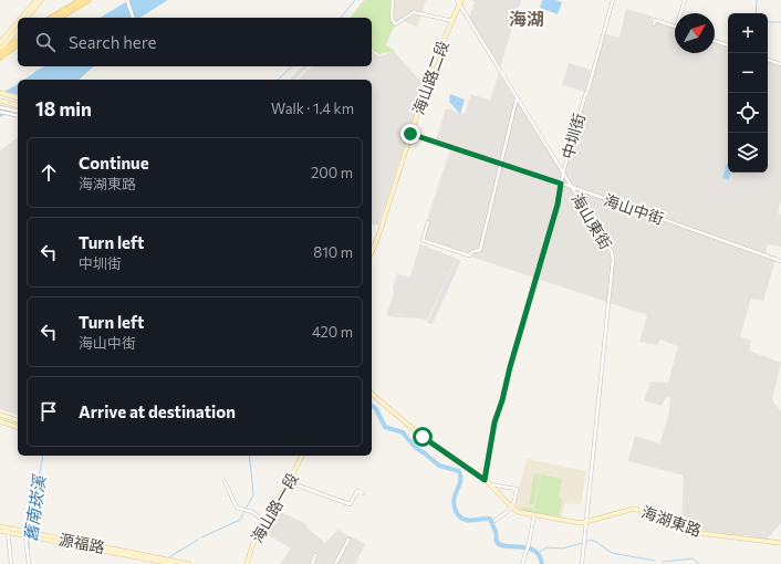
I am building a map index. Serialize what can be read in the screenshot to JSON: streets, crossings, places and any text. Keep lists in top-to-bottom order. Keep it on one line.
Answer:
{"streets":{"street":["海山路二段","中圳街","海山中街","海山東街","海山路一段","海湖東路","源福路"]},"crossings":[["海山路二段","海山中街"],["海山路二段","海山東街"],["中圳街","海山中街"],["中圳街","海山東街"],["中圳街","海湖東路"],["海山中街","海山東街"],["海山東街","海湖東路"]],"districts":["海湖"],"water":["舊南崁溪"],"north":"top right","page":{"map_buttons":["+","−"],"search":"Search here","heading":["18 min","Walk · 1.4 km"],"list":[["Continue","海湖東路","200 m"],["Turn left","中圳街","810 m"],["Turn left","海山中街","420 m"],"Arrive at destination"]}}
